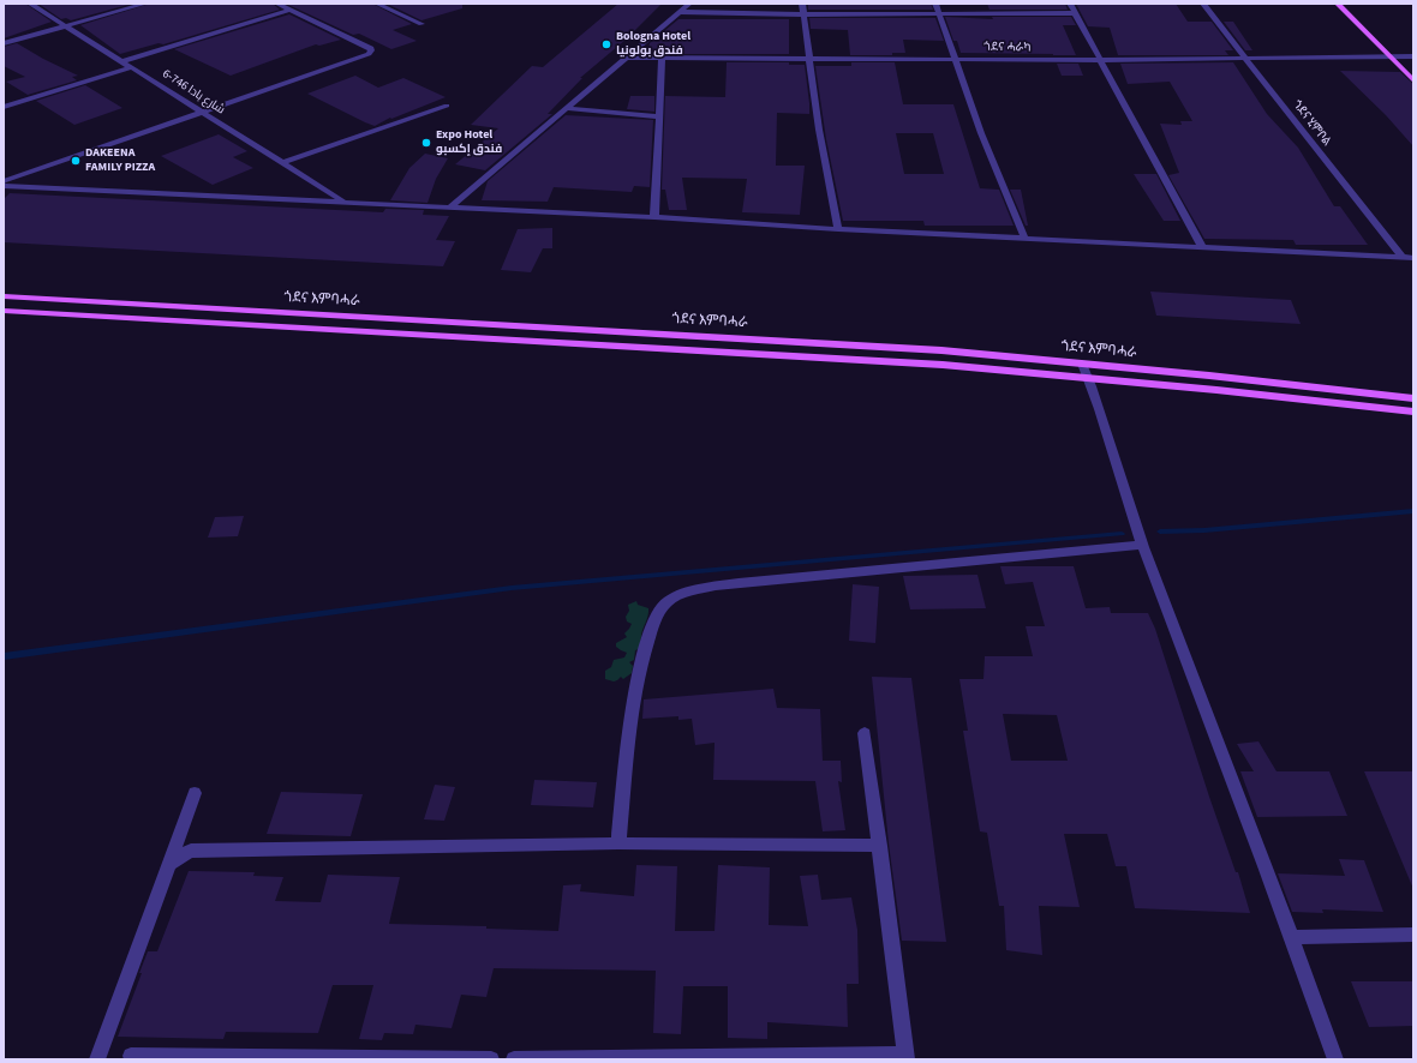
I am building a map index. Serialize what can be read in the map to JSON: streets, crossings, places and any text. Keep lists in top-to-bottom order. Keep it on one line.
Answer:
{"streets":{"main road":["ጎደና እምባሓራ"],"street":["ጎደና ሓራካ","شارع بادا 746-6","ጎደና ሂምቦል"]},"crossings":[["ጎደና ሓራካ","ጎደና ሂምቦል"]],"places":["Bologna Hotel فندق بولونيا","Expo Hotel فندق إكسبو","DAKEENA FAMILY PIZZA"]}
